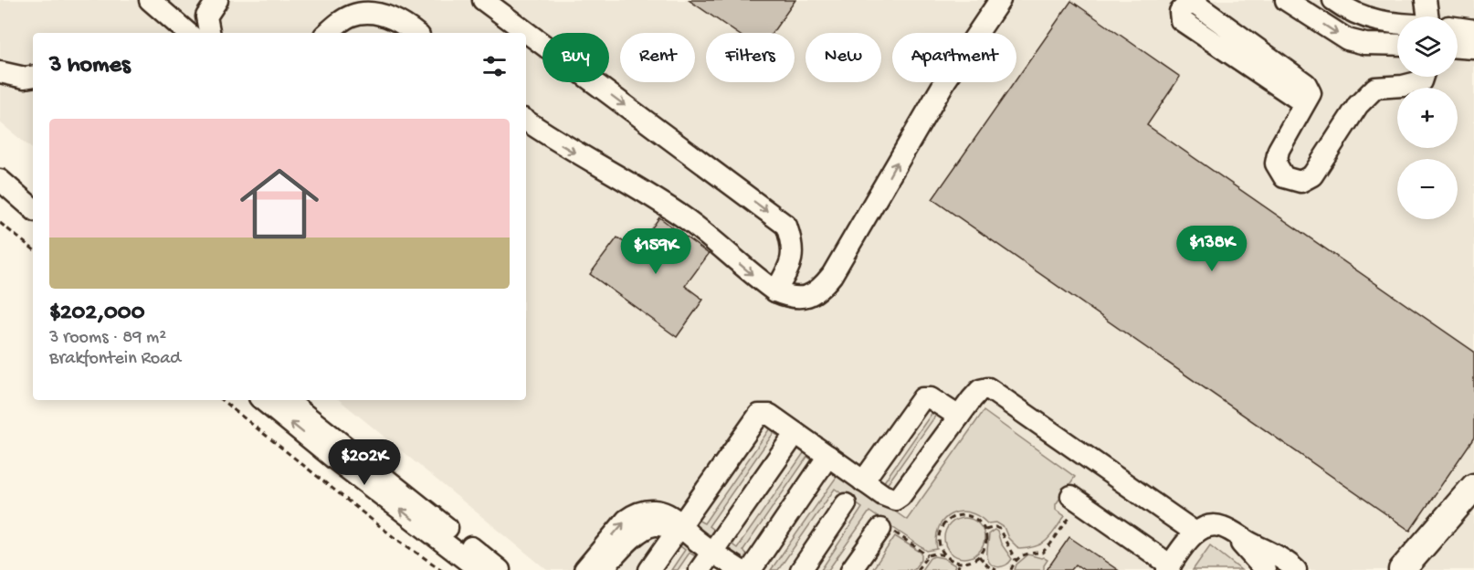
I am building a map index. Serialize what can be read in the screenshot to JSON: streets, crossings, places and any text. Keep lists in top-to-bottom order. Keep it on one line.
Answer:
{"page":{"map_buttons":["+","−"],"chip":["Buy","Rent","Filters","New","Apartment"],"heading":"3 homes","list":[{"name":"$202,000","note":"3 rooms · 89 m² · Brakfontein Road"}],"price":["$138K","$159K","$202K"]}}
